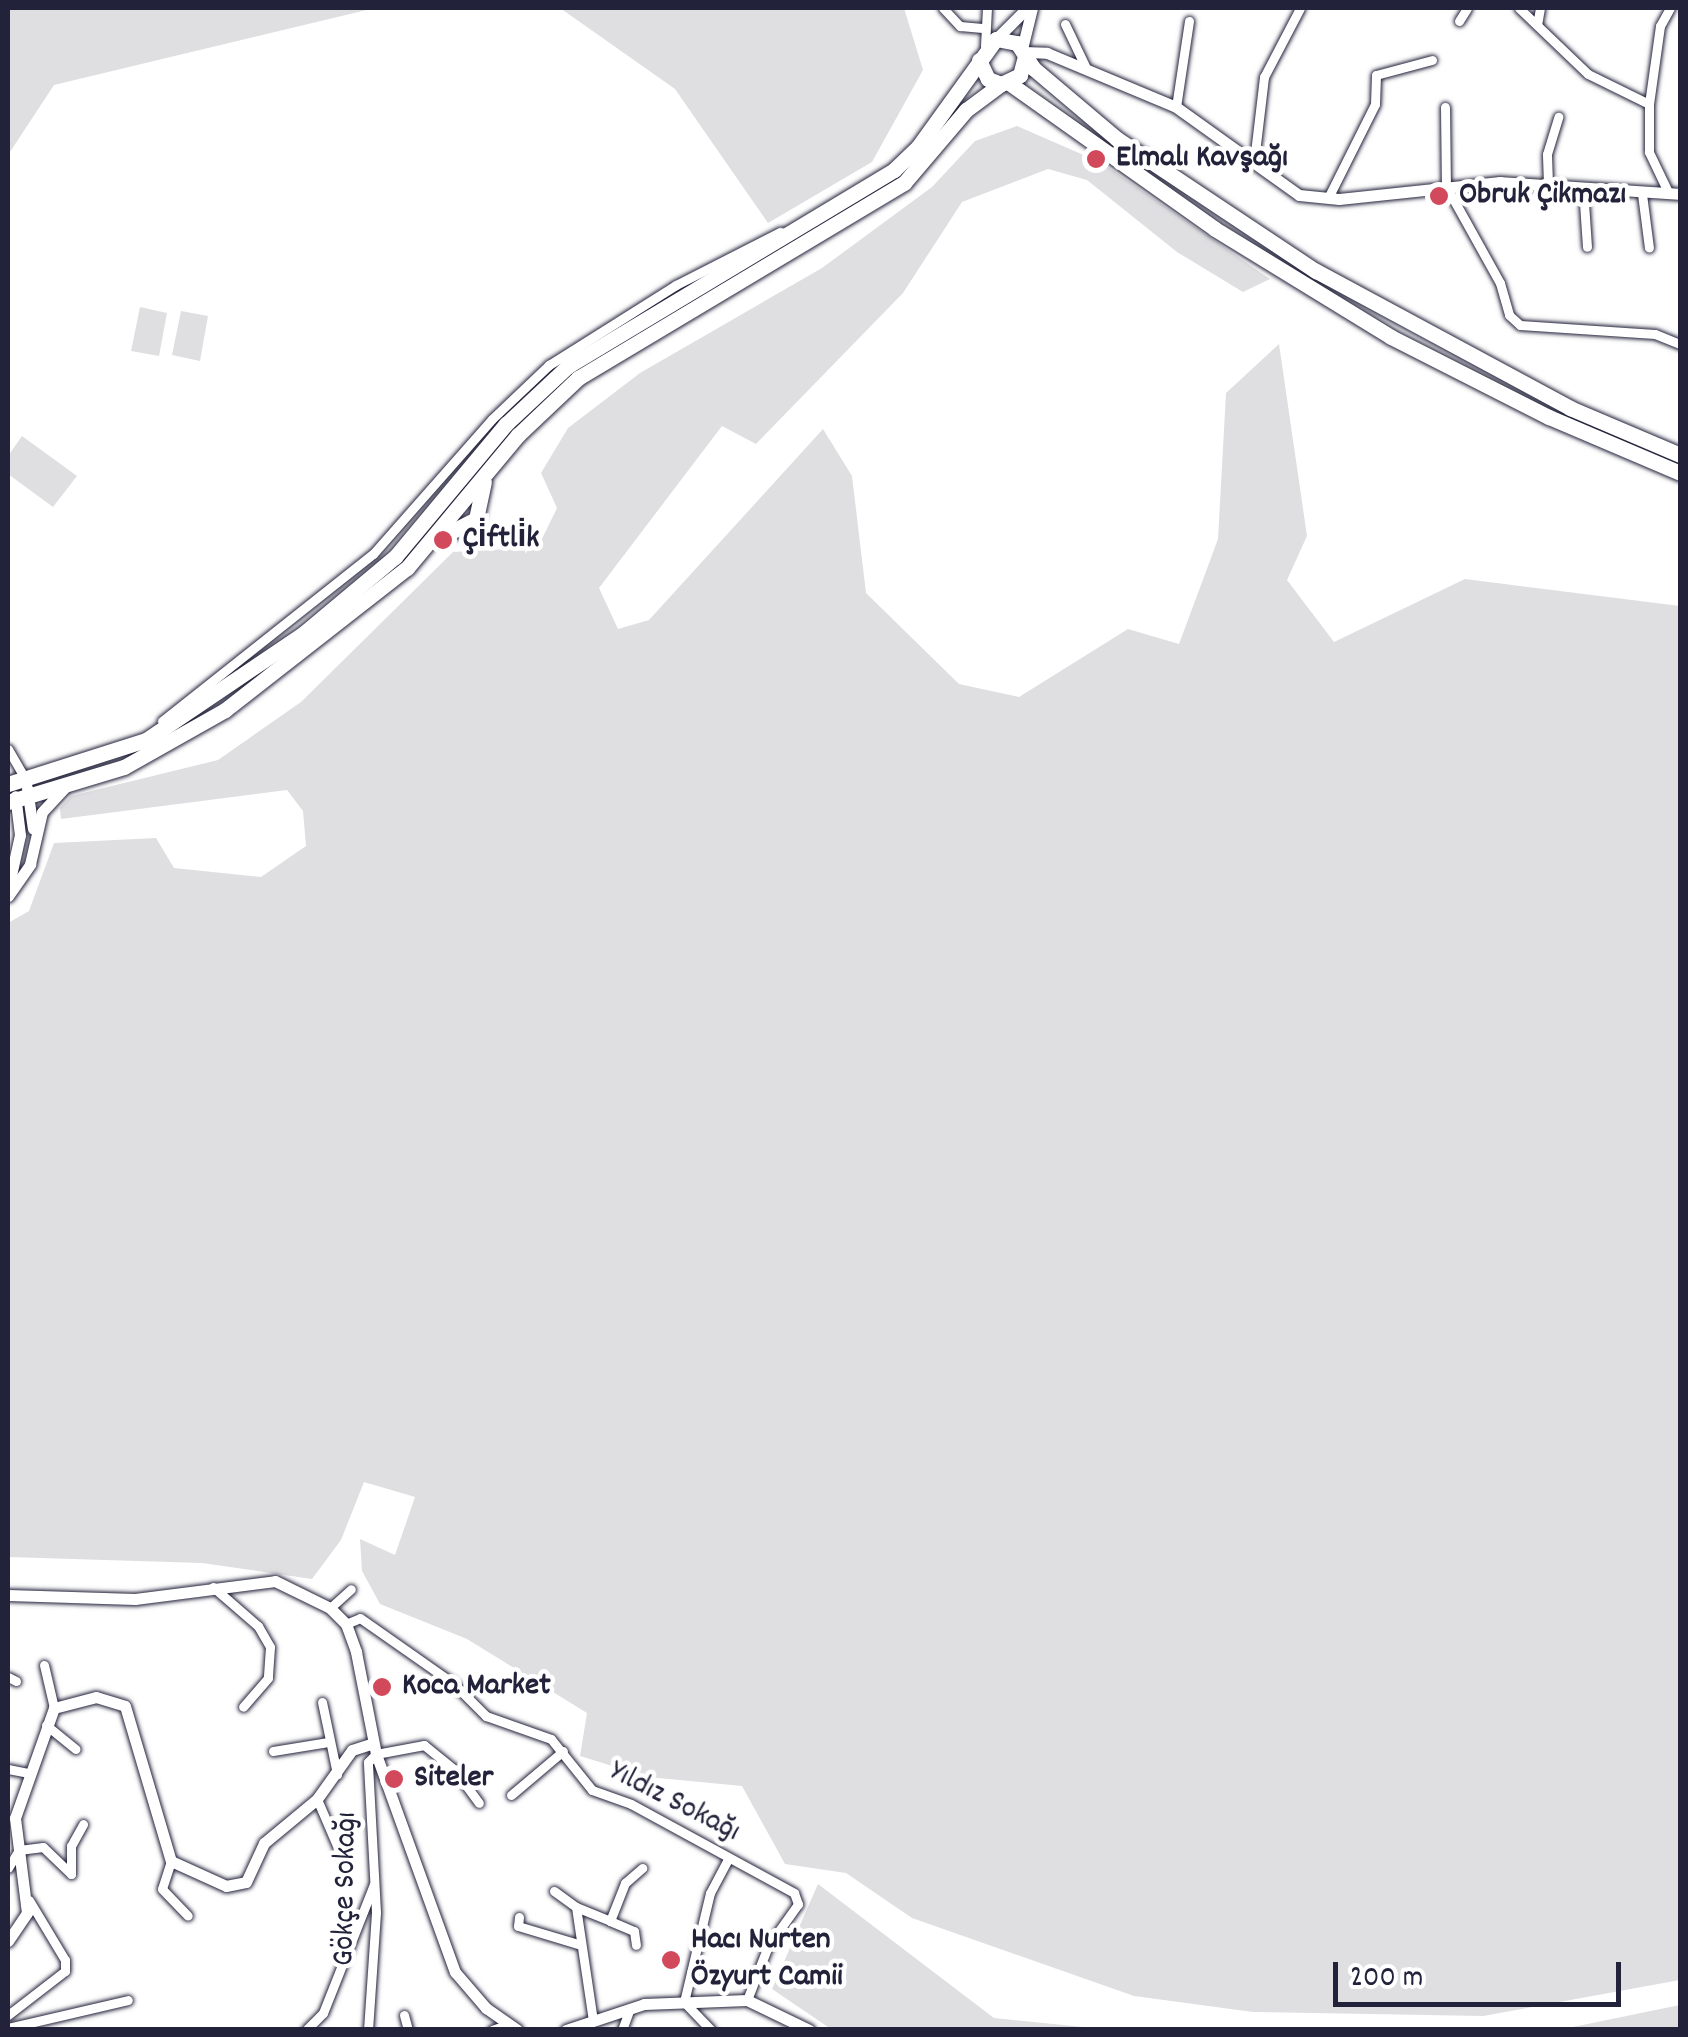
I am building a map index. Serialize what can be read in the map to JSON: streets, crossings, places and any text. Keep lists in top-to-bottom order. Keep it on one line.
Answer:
{"streets":{"street":["Yıldız Sokağı","Gökçe Sokağı"]},"places":["Elmalı Kavşağı","Obruk Çikmazı","Çi̇ftli̇k","Koca Market","Siteler","Hacı Nurten Özyurt Camii"],"scale_bar":"200 m"}
